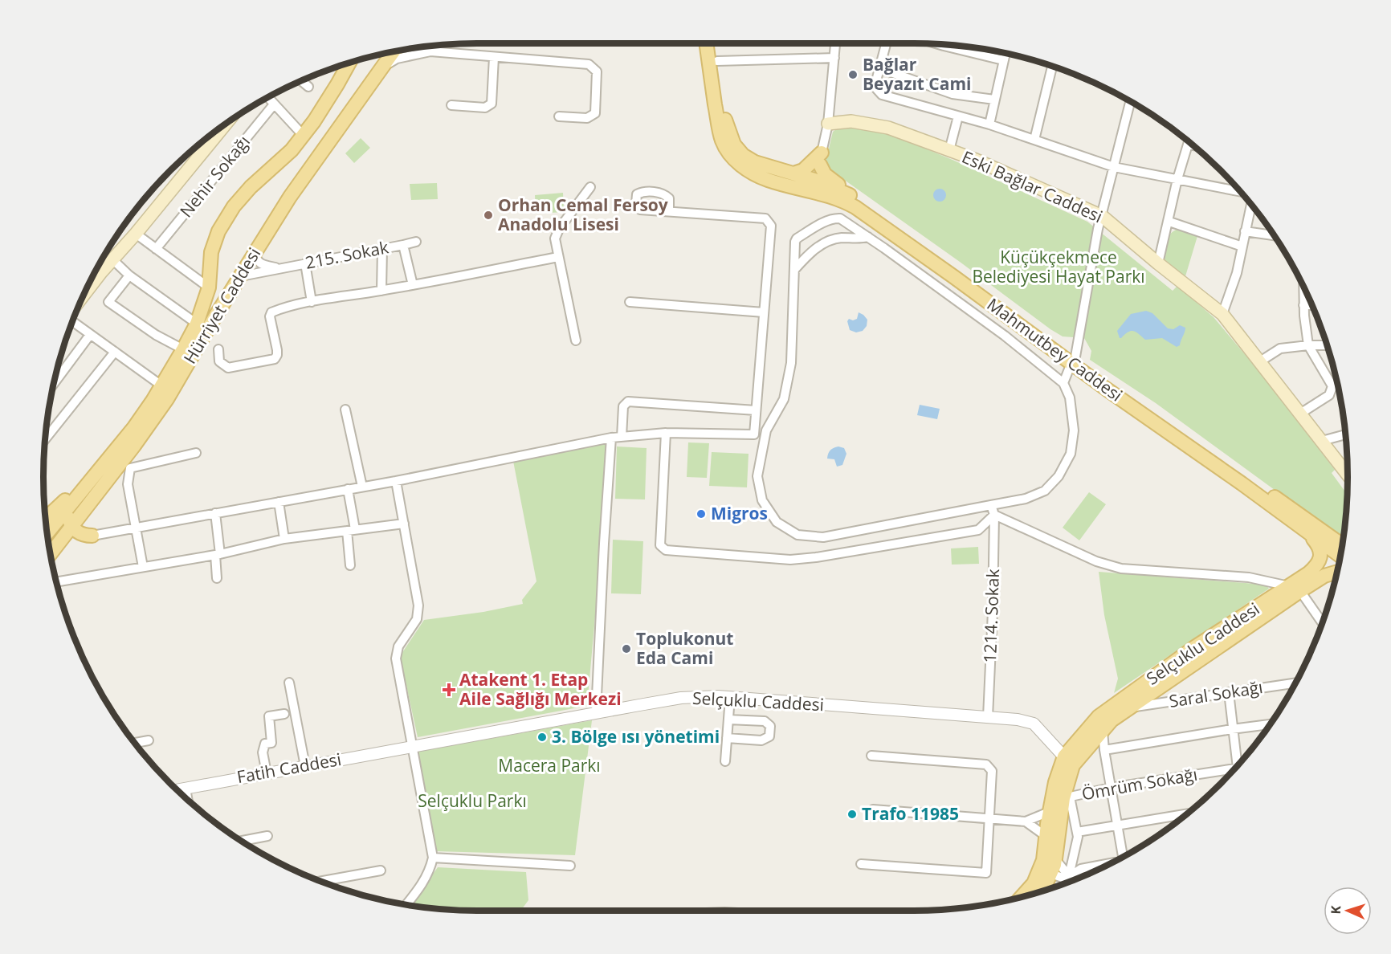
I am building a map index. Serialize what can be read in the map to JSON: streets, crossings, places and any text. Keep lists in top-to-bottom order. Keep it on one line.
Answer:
{"streets":{"main road":["Eski Bağlar Caddesi","Hürriyet Caddesi","Mahmutbey Caddesi","Selçuklu Caddesi"],"street":["Nehir Sokağı","215. Sokak","1214. Sokak","Saral Sokağı","Fatih Caddesi","Ömrüm Sokağı"]},"crossings":[["215. Sokak","Hürriyet Caddesi"],["Mahmutbey Caddesi","Selçuklu Caddesi"],["1214. Sokak","Selçuklu Caddesi"],["Selçuklu Caddesi","Saral Sokağı"],["Selçuklu Caddesi","Fatih Caddesi"],["Selçuklu Caddesi","Ömrüm Sokağı"]],"parks":["Küçükçekmece Belediyesi Hayat Parkı","Macera Parkı","Selçuklu Parkı"],"places":{"other":["Bağlar Beyazıt Cami","Orhan Cemal Fersoy Anadolu Lisesi","Migros","Toplukonut Eda Cami","3. Bölge ısı yönetimi","Trafo 11985"],"health":["Atakent 1. Etap Aile Sağlığı Merkezi"]},"north":"left"}
